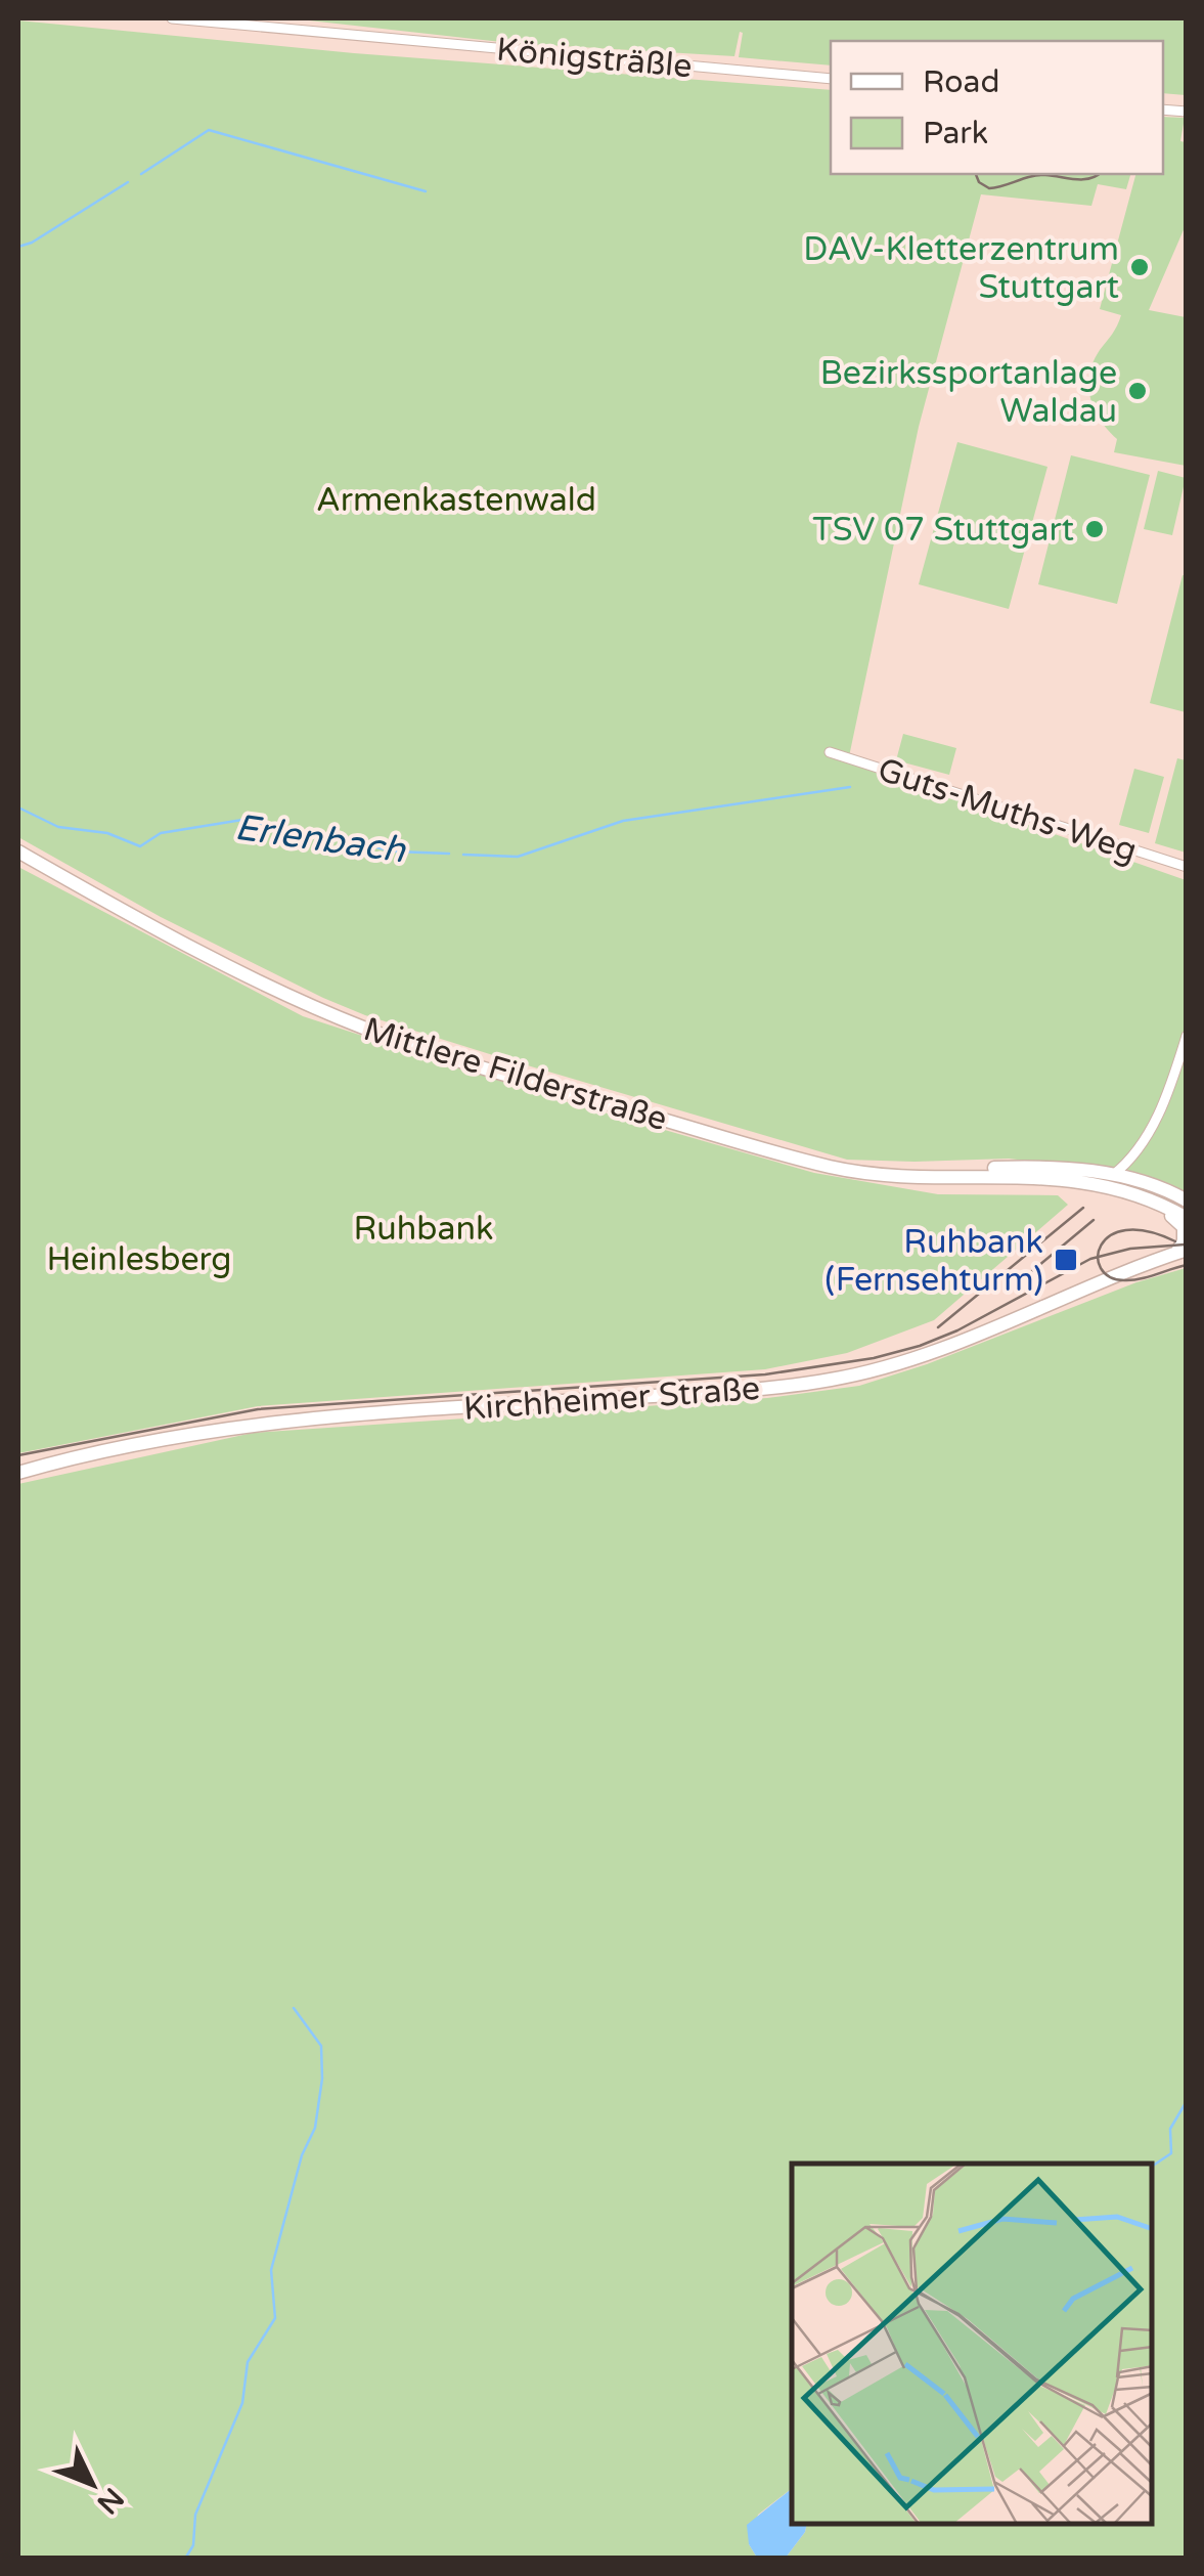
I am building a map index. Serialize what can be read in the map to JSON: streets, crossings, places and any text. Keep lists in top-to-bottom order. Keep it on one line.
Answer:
{"streets":{"main road":["Mittlere Filderstraße","Kirchheimer Straße"],"street":["Königsträßle","Guts-Muths-Weg"]},"water":["Erlenbach"],"parks":["Armenkastenwald","Ruhbank","Heinlesberg"],"places":{"other":["DAV-Kletterzentrum Stuttgart","Bezirkssportanlage Waldau","TSV 07 Stuttgart"],"transit":["Ruhbank (Fernsehturm)"]},"legend":["Road","Park"],"north":"bottom right"}
